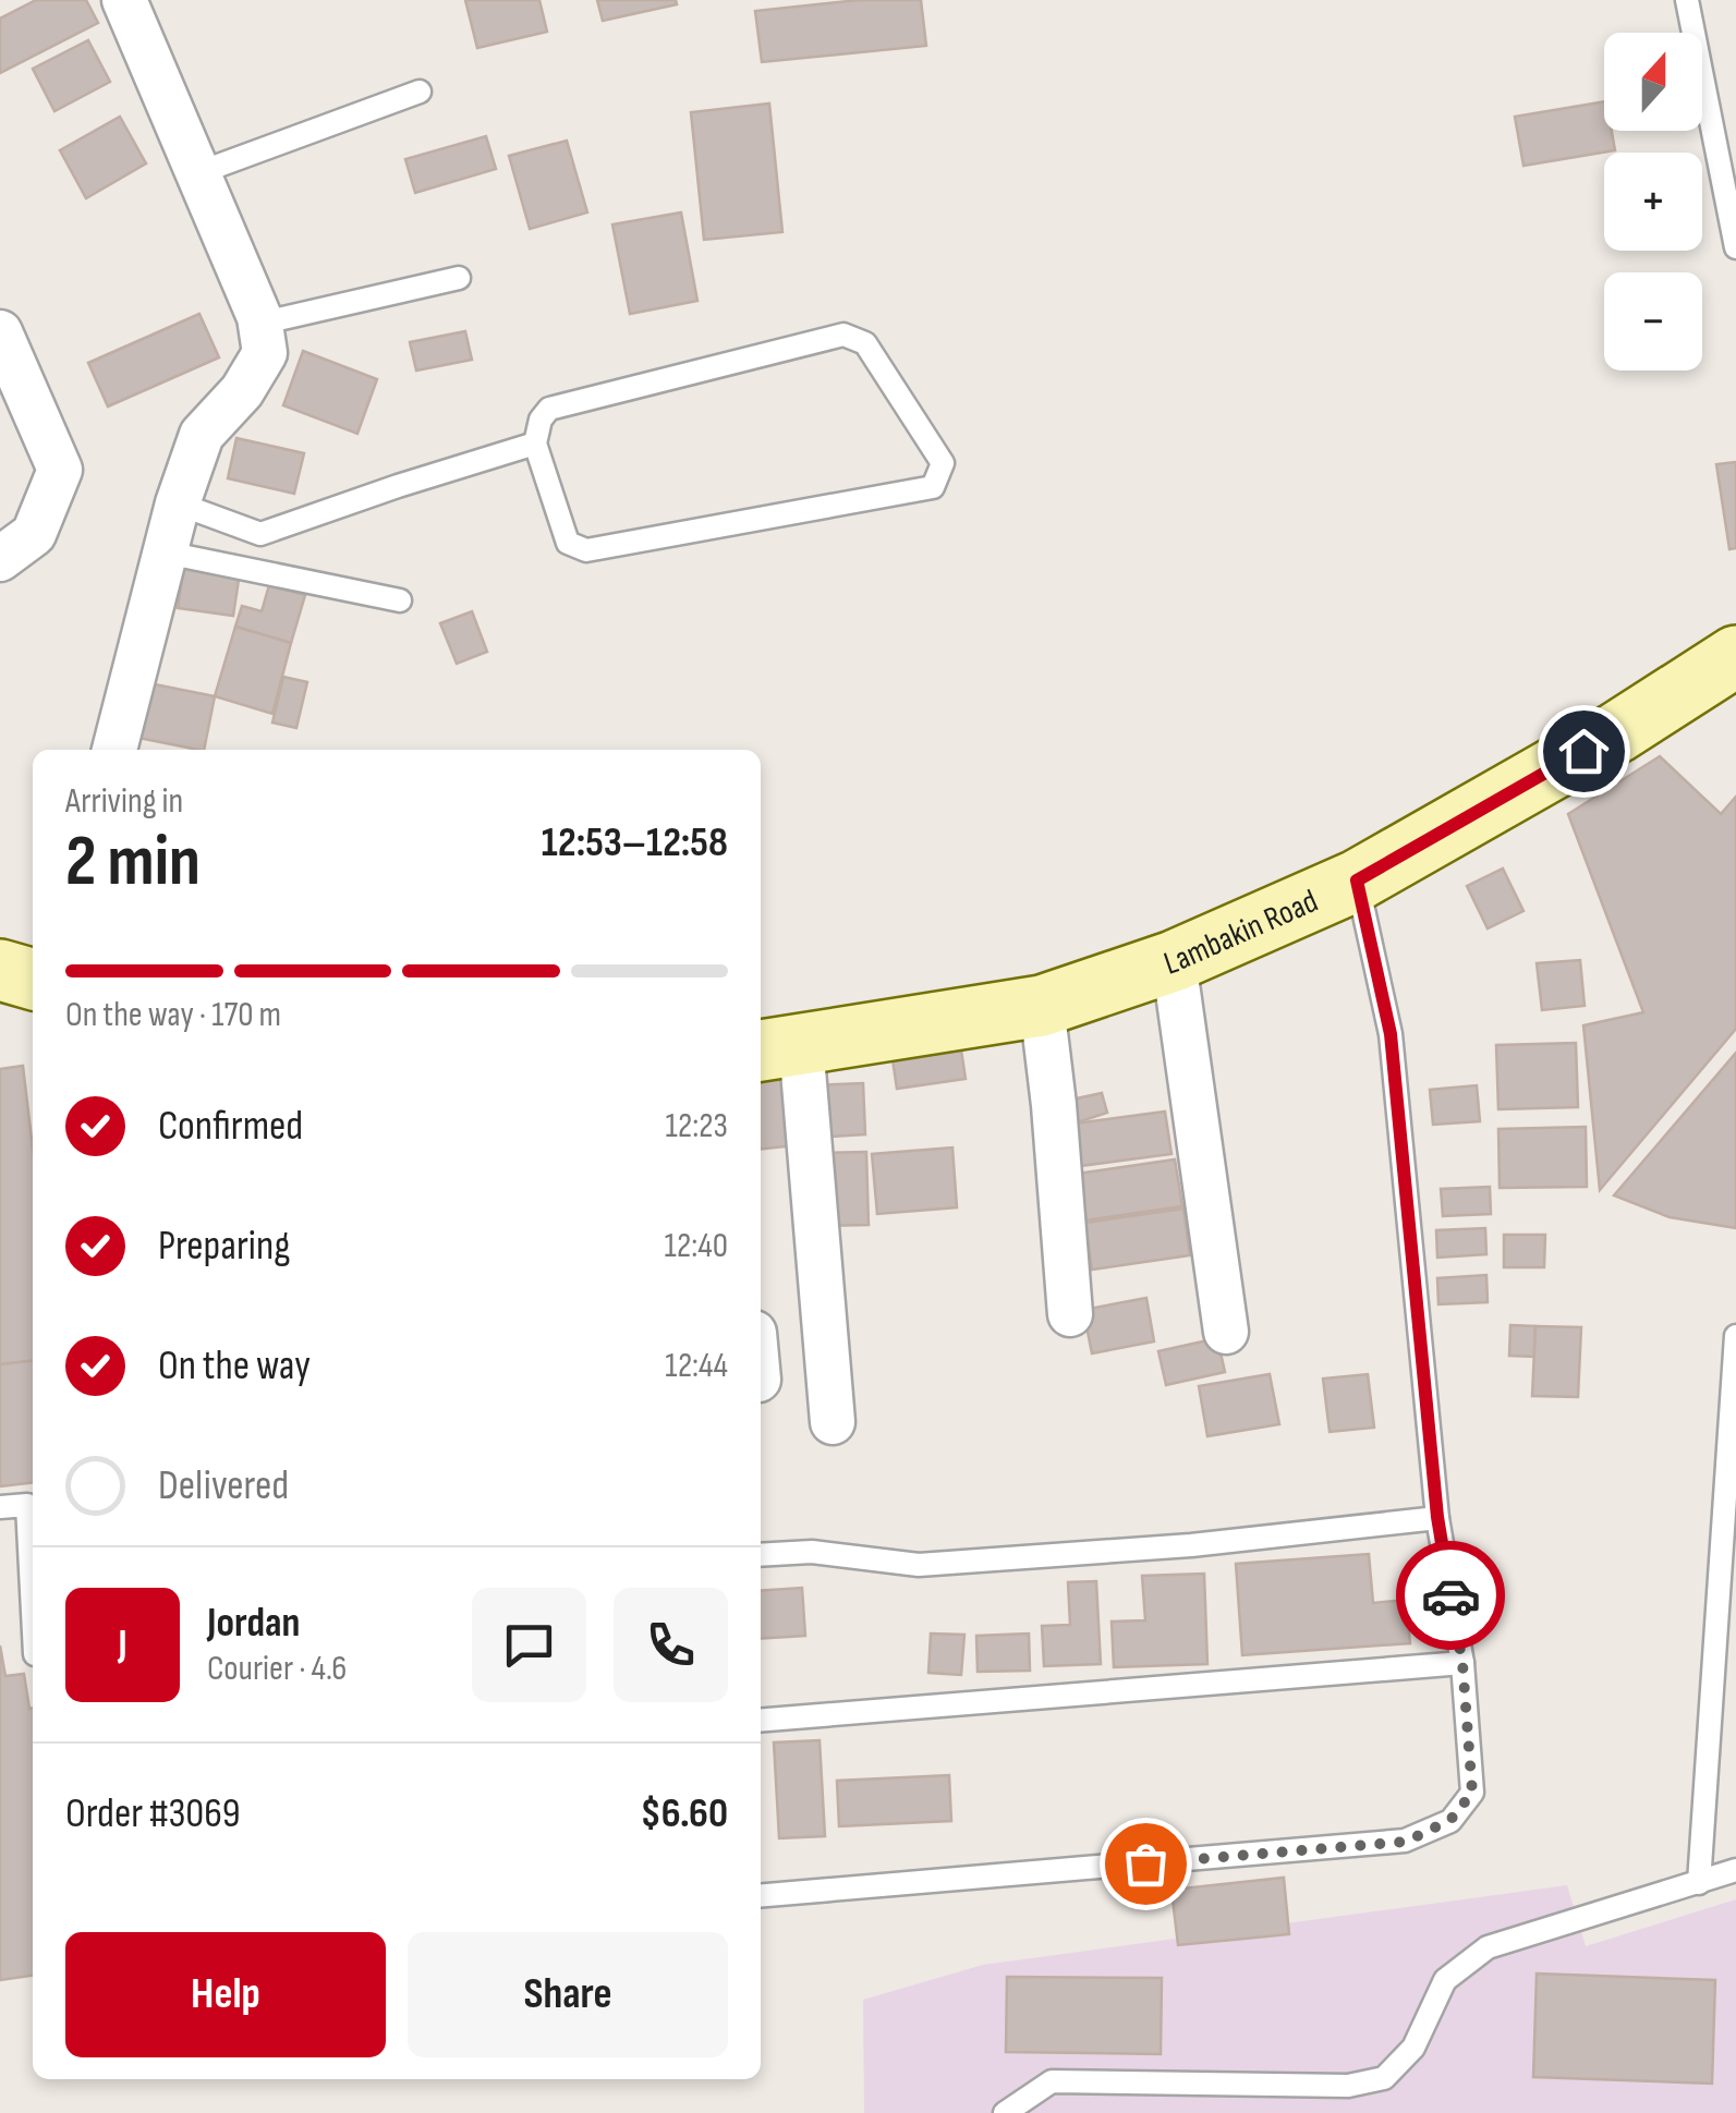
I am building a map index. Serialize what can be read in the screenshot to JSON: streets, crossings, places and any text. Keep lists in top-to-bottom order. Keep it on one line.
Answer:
{"streets":{"main road":["Lambakin Road"]},"north":"top","page":{"map_buttons":["+","−"],"heading":["2 min","Arriving in","12:53–12:58"],"panel":["Jordan","Courier · 4.6","Order #3069","$6.60"],"bar":"On the way · 170 m","list":[["Confirmed","12:23"],["Preparing","12:40"],["On the way","12:44"],"Delivered"],"round":"J","buttons":["Help","Share"]}}
